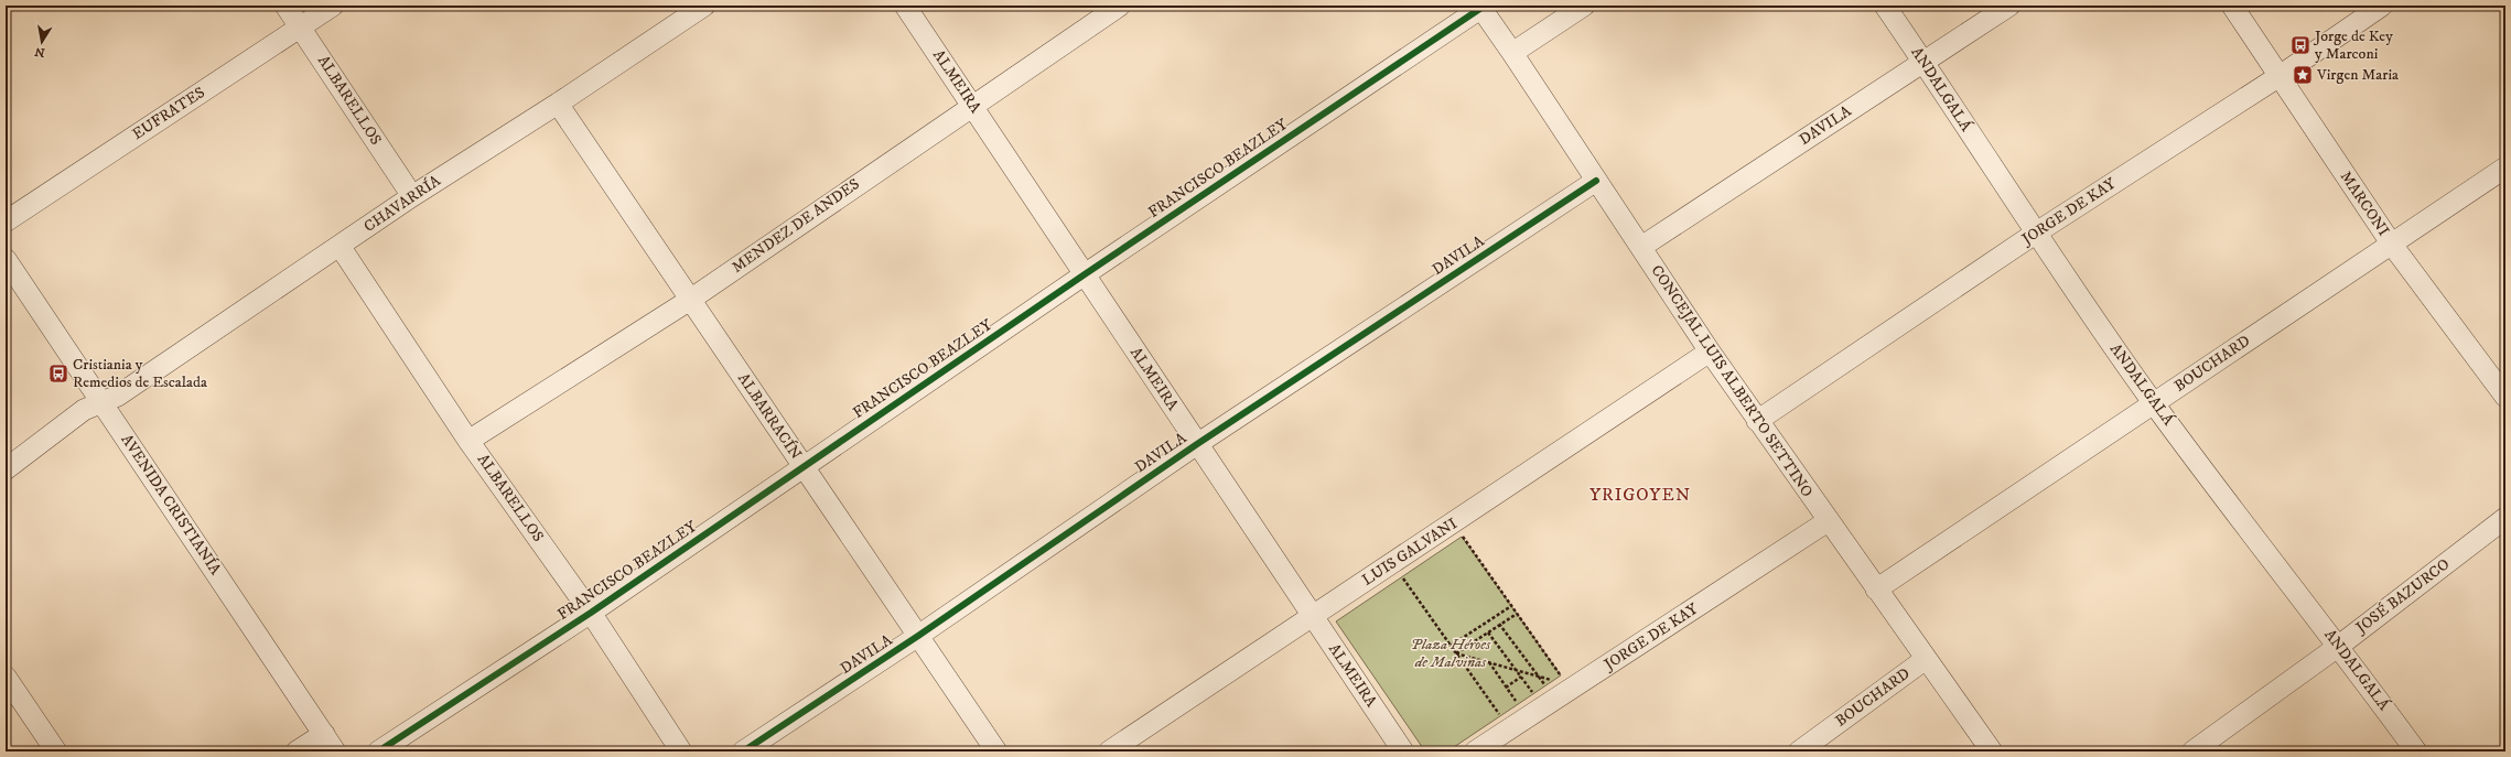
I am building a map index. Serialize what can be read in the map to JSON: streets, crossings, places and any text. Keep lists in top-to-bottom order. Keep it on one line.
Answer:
{"streets":{"street":["ALMEIRA","ANDALGALÁ","ALBARELLOS","EUFRATES","DAVILA","FRANCISCO BEAZLEY","CHAVARRÍA","MARCONI","JORGE DE KAY","MENDEZ DE ANDES","BOUCHARD","CONCEJAL LUIS ALBERTO SETTINO","ALBARRACÍN","AVENIDA CRISTIANÍA","LUIS GALVANI","JOSÉ BAZURCO"]},"crossings":[["ALMEIRA","DAVILA"],["ALMEIRA","FRANCISCO BEAZLEY"],["ALMEIRA","MENDEZ DE ANDES"],["ALMEIRA","LUIS GALVANI"],["ANDALGALÁ","DAVILA"],["ANDALGALÁ","JORGE DE KAY"],["ANDALGALÁ","BOUCHARD"],["ANDALGALÁ","JOSÉ BAZURCO"],["ALBARELLOS","EUFRATES"],["ALBARELLOS","FRANCISCO BEAZLEY"],["ALBARELLOS","CHAVARRÍA"],["ALBARELLOS","MENDEZ DE ANDES"],["DAVILA","CONCEJAL LUIS ALBERTO SETTINO"],["DAVILA","ALBARRACÍN"],["FRANCISCO BEAZLEY","CONCEJAL LUIS ALBERTO SETTINO"],["FRANCISCO BEAZLEY","ALBARRACÍN"],["CHAVARRÍA","ALBARRACÍN"],["CHAVARRÍA","AVENIDA CRISTIANÍA"],["MARCONI","JORGE DE KAY"],["MARCONI","BOUCHARD"],["JORGE DE KAY","CONCEJAL LUIS ALBERTO SETTINO"],["MENDEZ DE ANDES","ALBARRACÍN"],["BOUCHARD","CONCEJAL LUIS ALBERTO SETTINO"],["CONCEJAL LUIS ALBERTO SETTINO","LUIS GALVANI"]],"districts":["YRIGOYEN"],"parks":["Plaza Héroes de Malvinas"],"places":{"bus stop":["Jorge de Key y Marconi","Cristiania y Remedios de Escalada"],"place":["Virgen Maria"]},"north":"bottom"}
